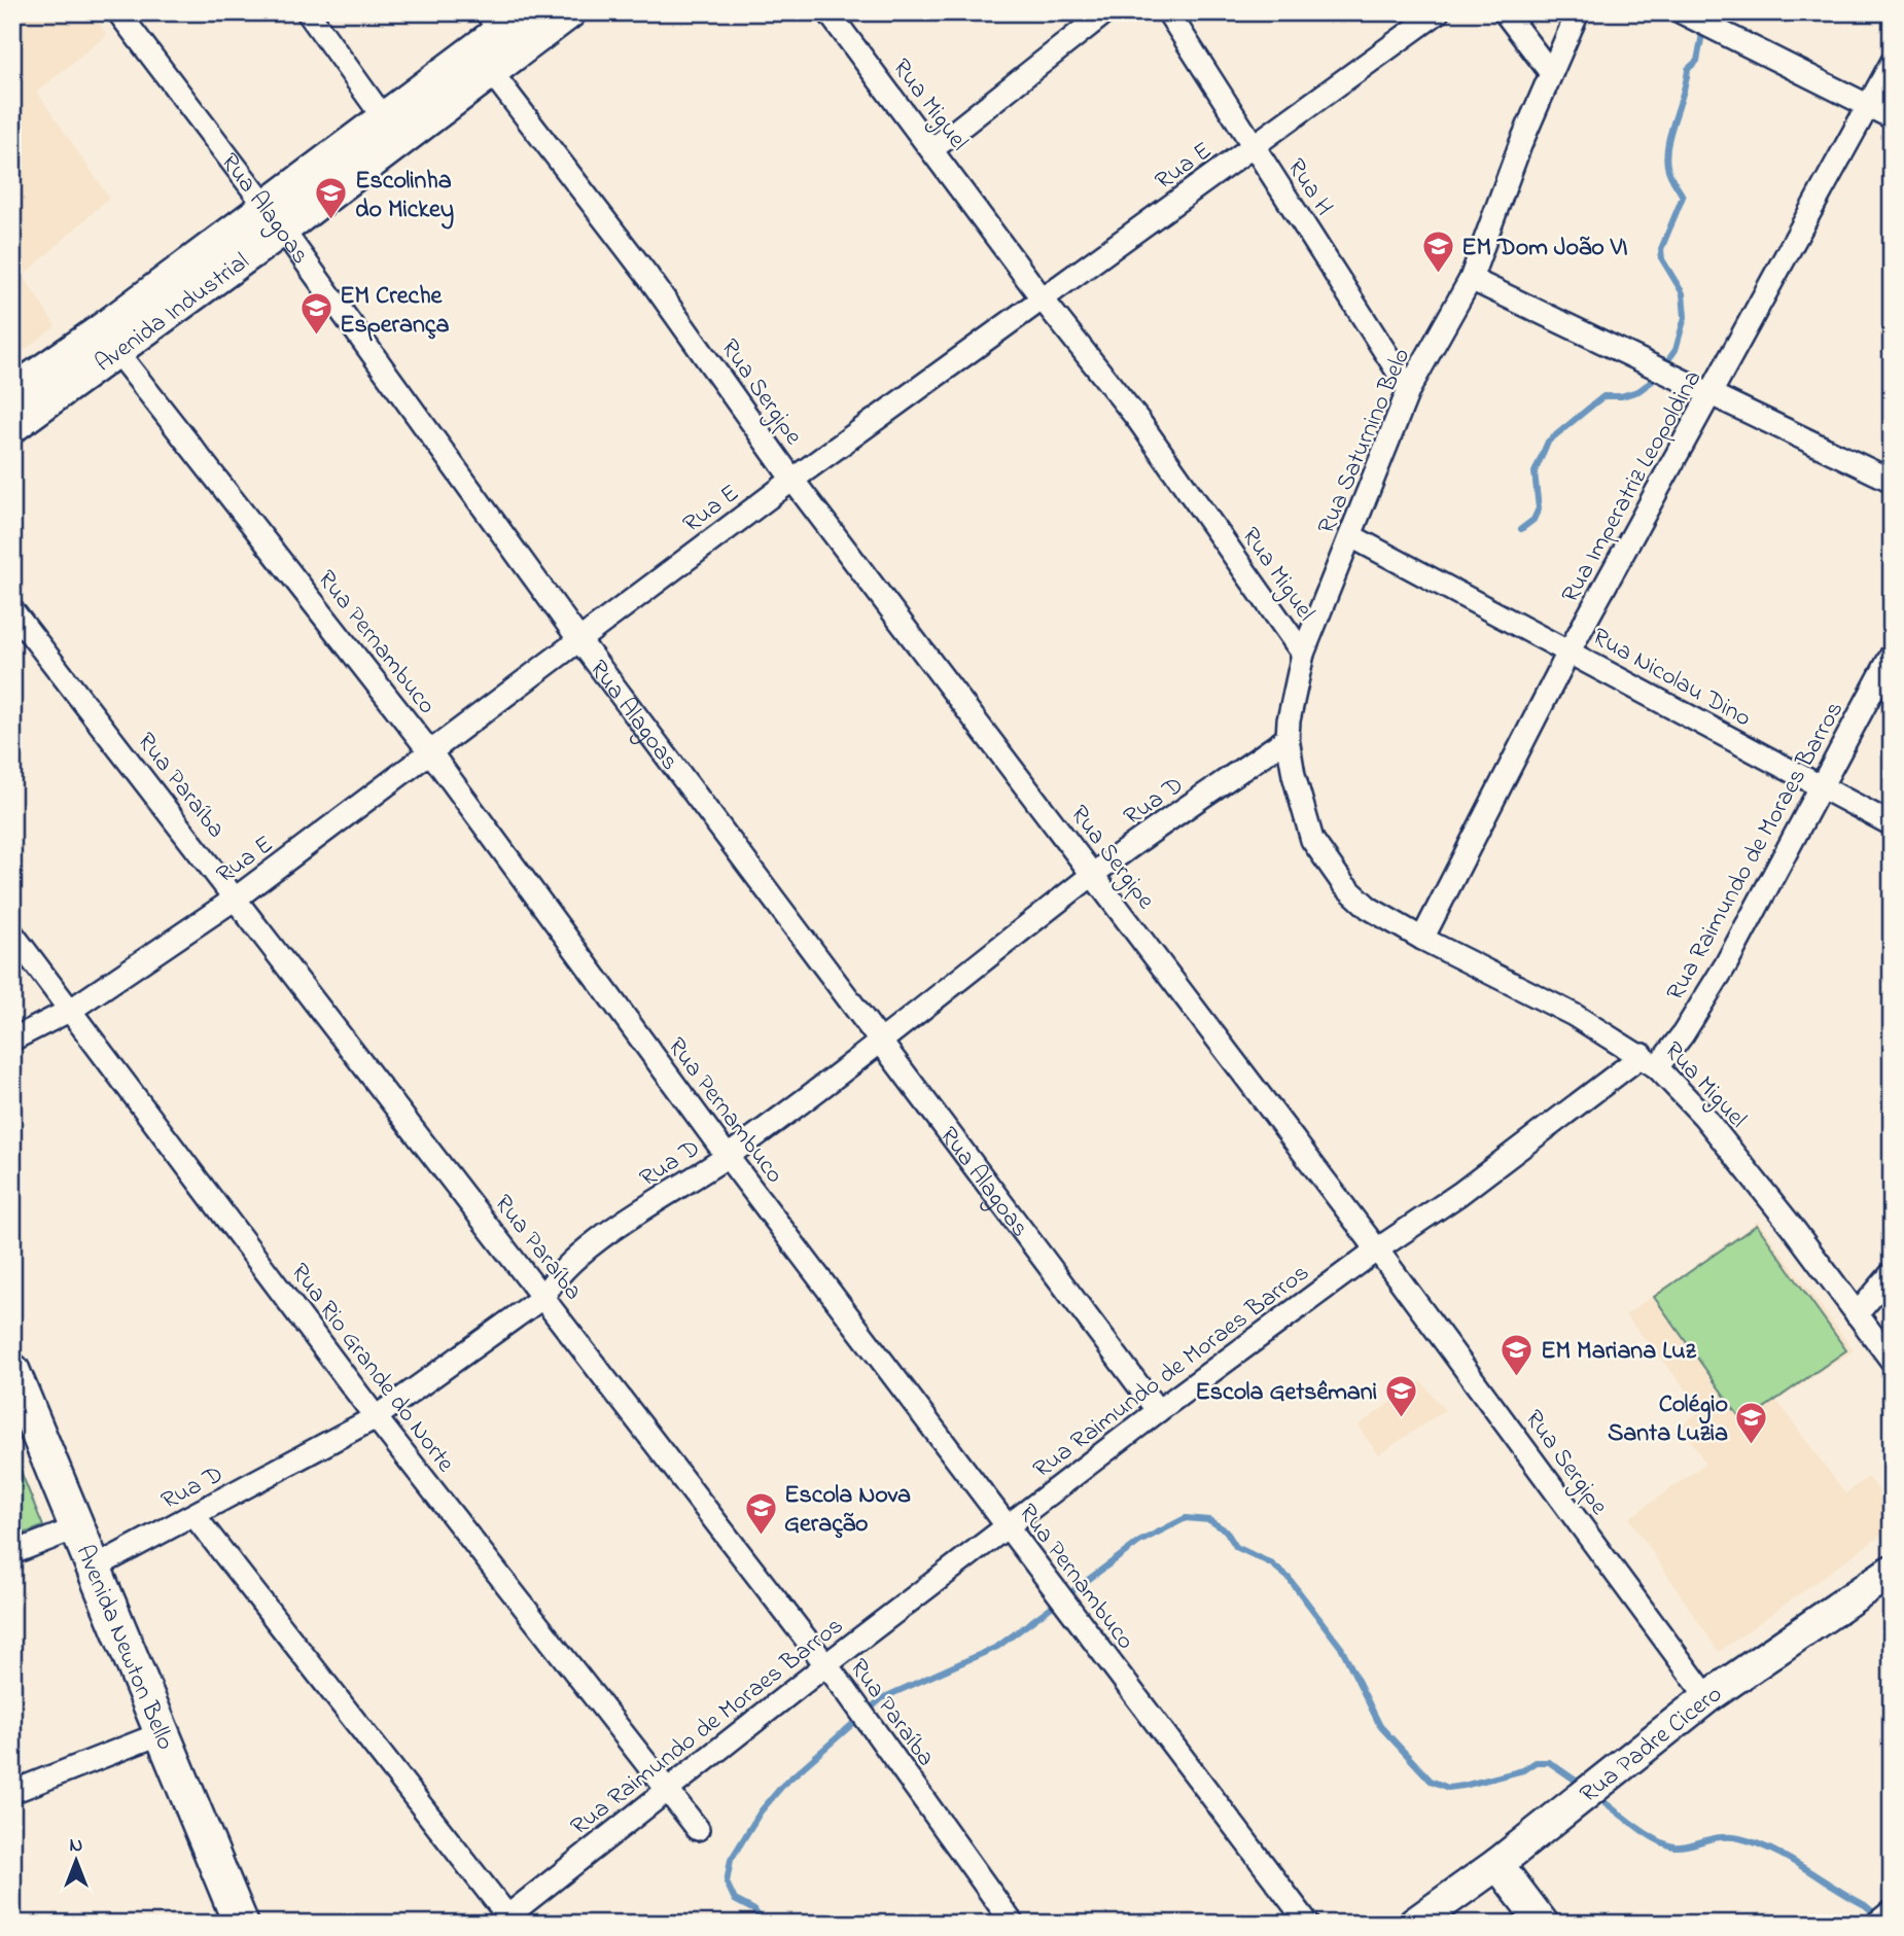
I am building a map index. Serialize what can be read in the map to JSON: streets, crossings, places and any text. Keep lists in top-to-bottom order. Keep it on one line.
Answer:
{"streets":{"main road":["Avenida Newton Bello"],"street":["Rua Miguel","Rua E","Rua H","Rua Alagoas","Avenida Industrial","Rua Sergipe","Rua Saturnino Belo","Rua Imperatriz Leopoldina","Rua Pernambuco","Rua Nicolau Dino","Rua Paraíba","Rua D","Rua Raimundo de Moraes Barros","Rua Rio Grande do Norte","Rua Padre Cicero"]},"crossings":[["Rua Miguel","Rua E"],["Rua Miguel","Rua Saturnino Belo"],["Rua Miguel","Rua Imperatriz Leopoldina"],["Rua Miguel","Rua D"],["Rua Miguel","Rua Raimundo de Moraes Barros"],["Rua E","Rua H"],["Rua E","Rua Alagoas"],["Rua E","Rua Sergipe"],["Rua E","Rua Pernambuco"],["Rua E","Rua Paraíba"],["Rua E","Rua Rio Grande do Norte"],["Rua H","Rua Saturnino Belo"],["Rua Alagoas","Avenida Industrial"],["Rua Alagoas","Rua D"],["Rua Alagoas","Rua Raimundo de Moraes Barros"],["Avenida Industrial","Rua Sergipe"],["Avenida Industrial","Rua Pernambuco"],["Rua Sergipe","Rua D"],["Rua Sergipe","Rua Raimundo de Moraes Barros"],["Rua Sergipe","Rua Padre Cicero"],["Rua Saturnino Belo","Rua Nicolau Dino"],["Rua Imperatriz Leopoldina","Rua Nicolau Dino"],["Rua Pernambuco","Rua D"],["Rua Pernambuco","Rua Raimundo de Moraes Barros"],["Rua Nicolau Dino","Rua Raimundo de Moraes Barros"],["Rua Paraíba","Rua D"],["Rua Paraíba","Rua Raimundo de Moraes Barros"],["Rua D","Rua Rio Grande do Norte"],["Rua D","Avenida Newton Bello"],["Rua Raimundo de Moraes Barros","Rua Rio Grande do Norte"]],"places":{"school or university":["Escolinha do Mickey","EM Dom João VI","EM Creche Esperança","EM Mariana Luz","Escola Getsêmani","Colégio Santa Luzia","Escola Nova Geração"]},"north":"top"}
